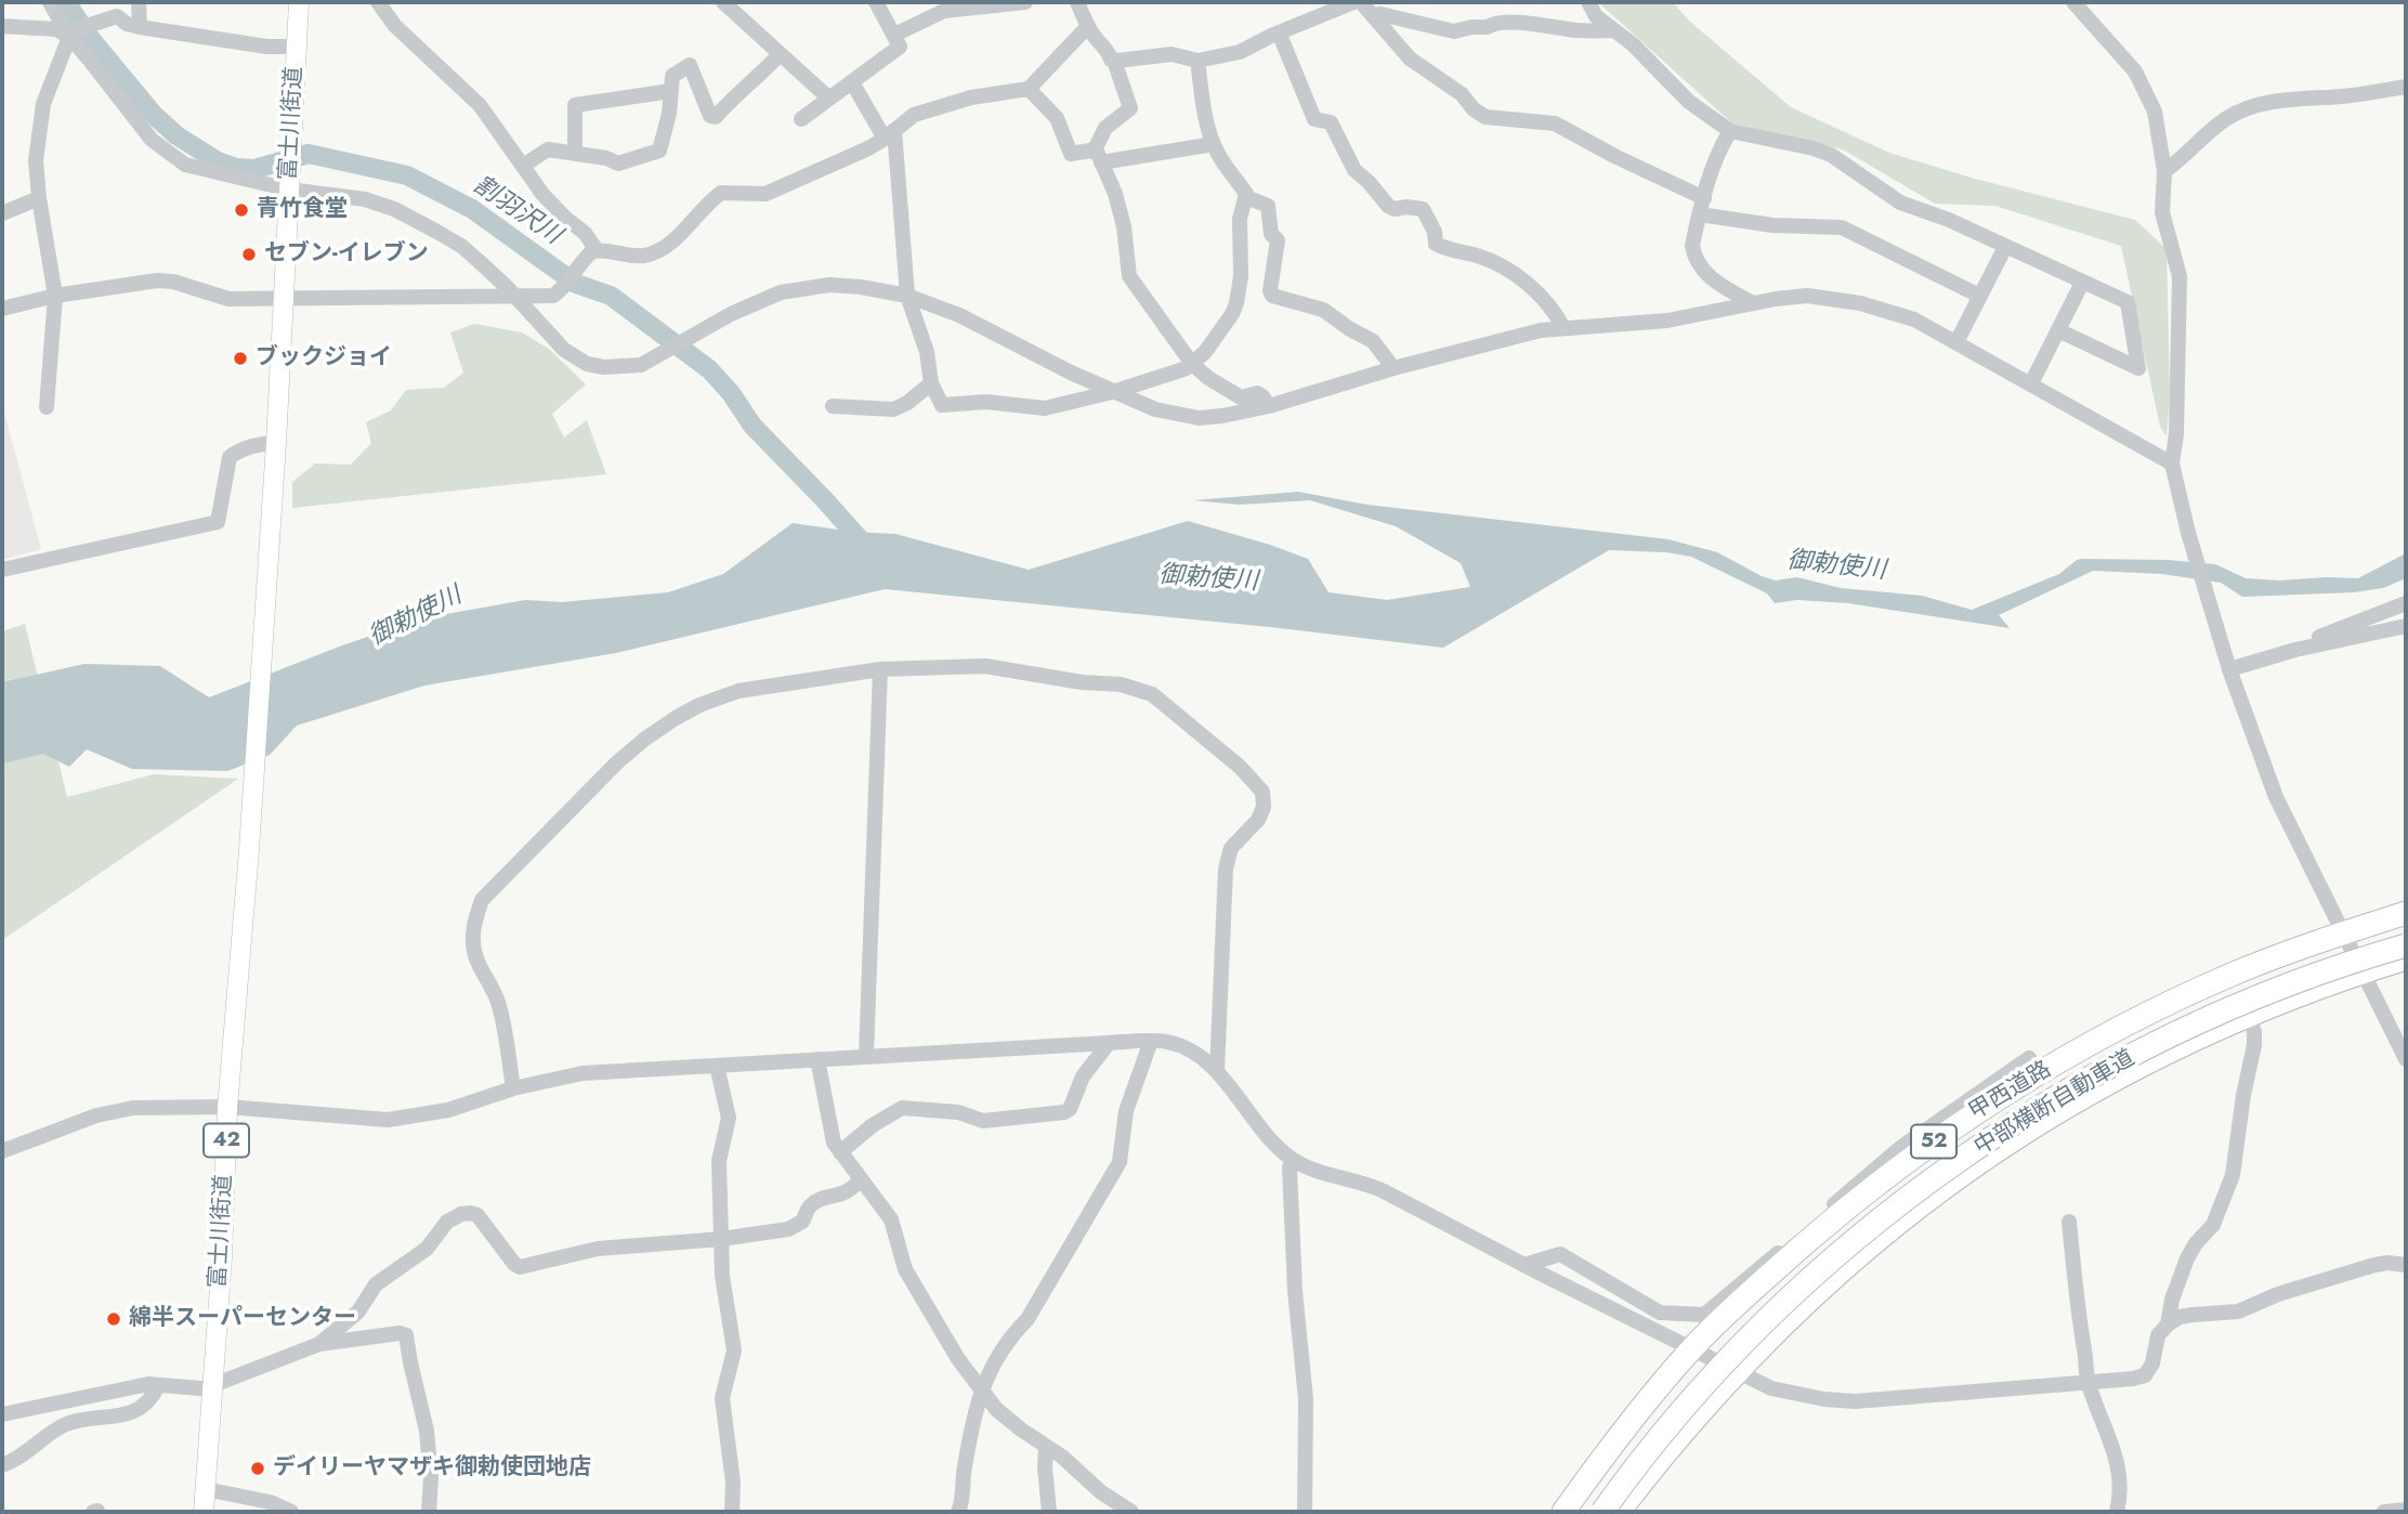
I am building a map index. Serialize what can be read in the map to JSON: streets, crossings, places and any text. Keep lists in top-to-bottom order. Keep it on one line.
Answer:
{"streets":{"highway":["甲西道路","中部横断自動車道","52"],"main road":["富士川街道","42"]},"water":["割羽沢川","御勅使川"],"places":["青竹食堂","セブン-イレブン","ブックジョイ","綿半スーパーセンター","デイリーヤマザキ御勅使団地店"]}
